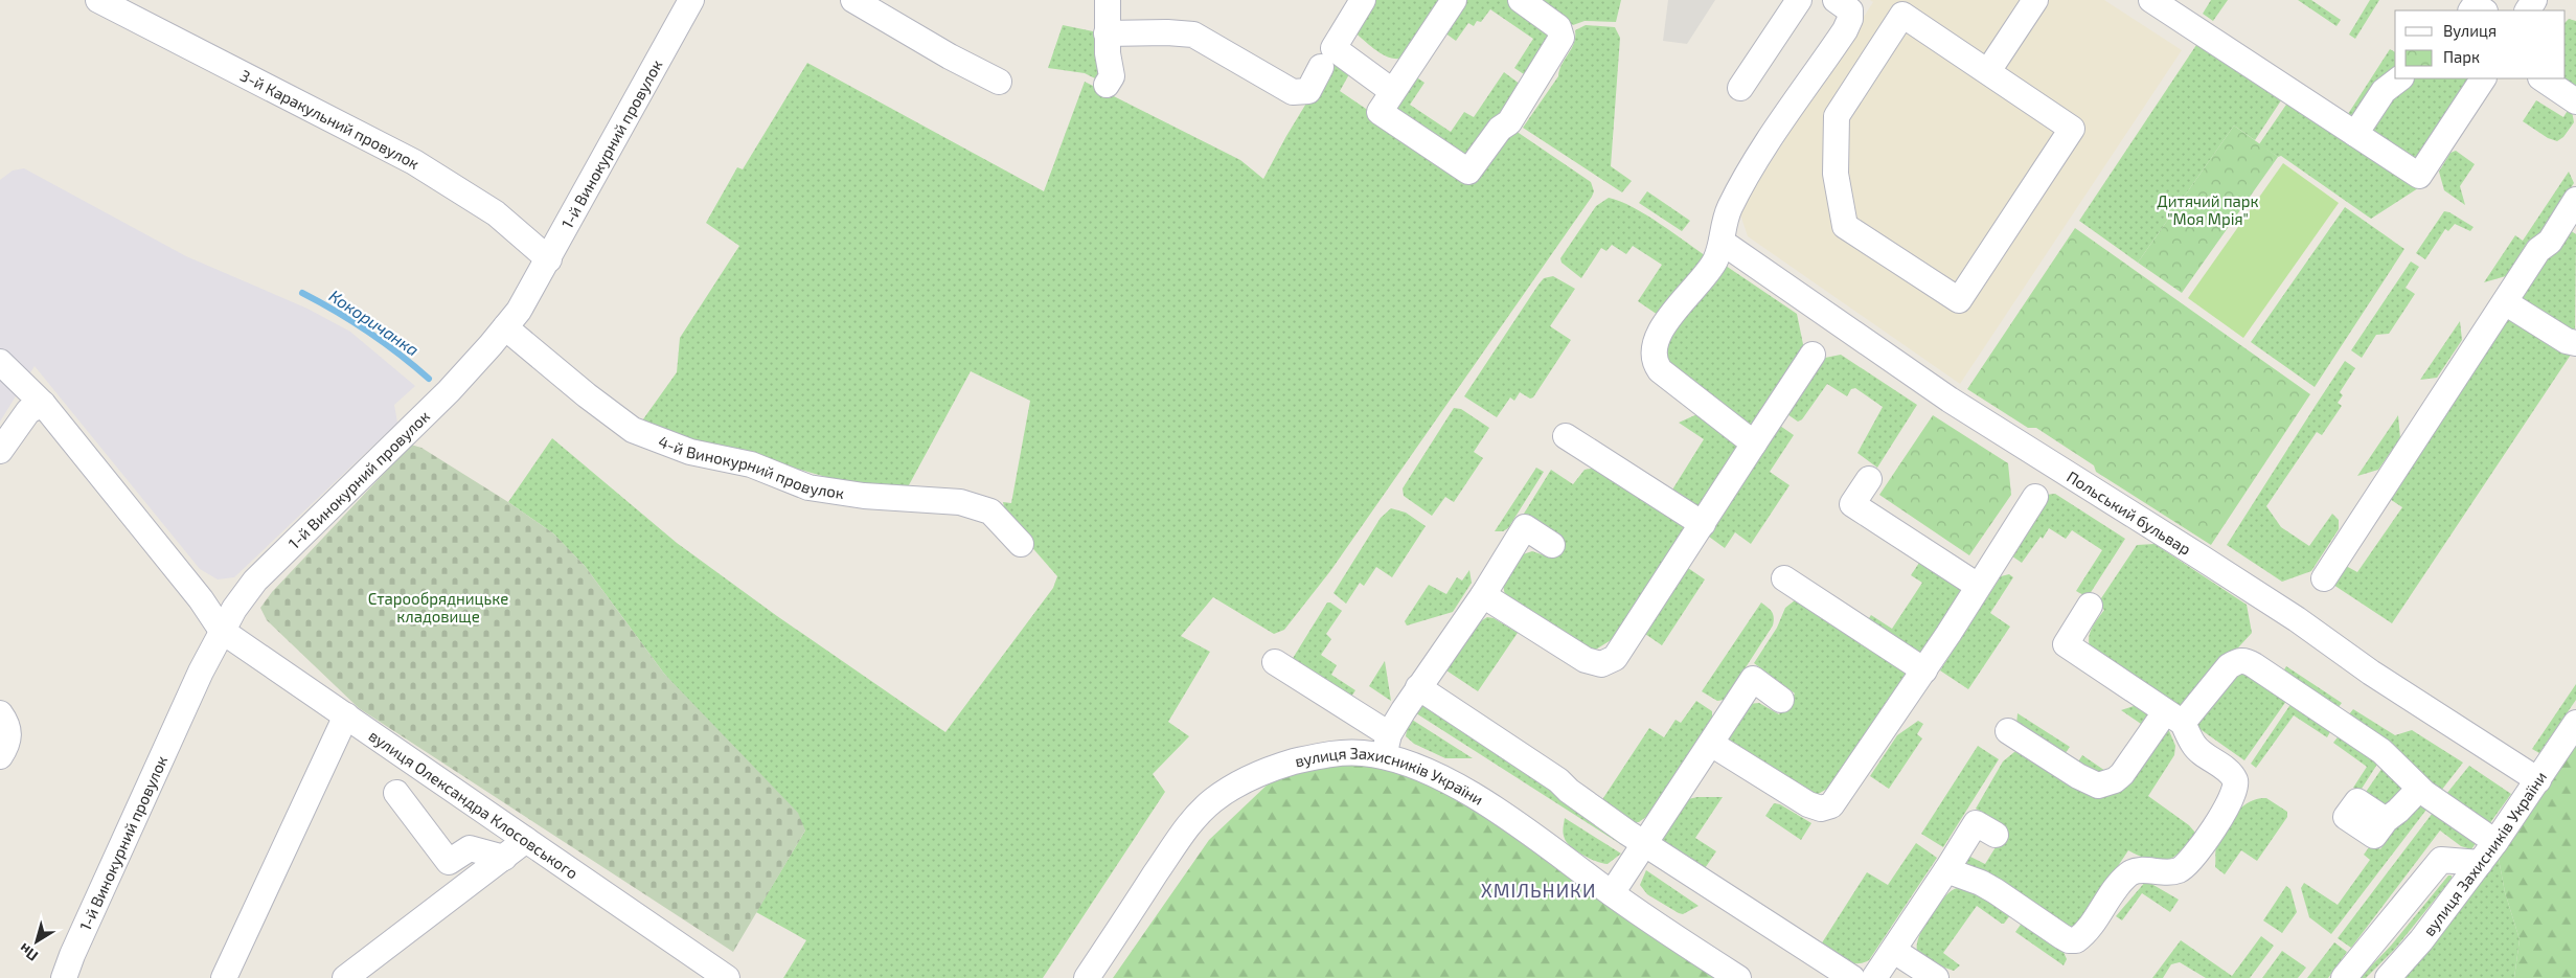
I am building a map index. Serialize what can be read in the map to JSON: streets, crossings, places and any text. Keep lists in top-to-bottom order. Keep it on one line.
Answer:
{"streets":{"street":["3-й Каракульний провулок","1-й Винокурний провулок","4-й Винокурний провулок","Польський бульвар","вулиця Захисників України","вулиця Олександра Клосовського"]},"crossings":[["3-й Каракульний провулок","1-й Винокурний провулок"],["1-й Винокурний провулок","4-й Винокурний провулок"],["1-й Винокурний провулок","вулиця Олександра Клосовського"],["Польський бульвар","вулиця Захисників України"]],"districts":["ХМІЛЬНИКИ"],"water":["Кокоричанка"],"parks":["Дитячий парк \"Моя Мрія\"","Старообрядницьке кладовище"],"legend":["Вулиця","Парк"],"north":"bottom left"}
